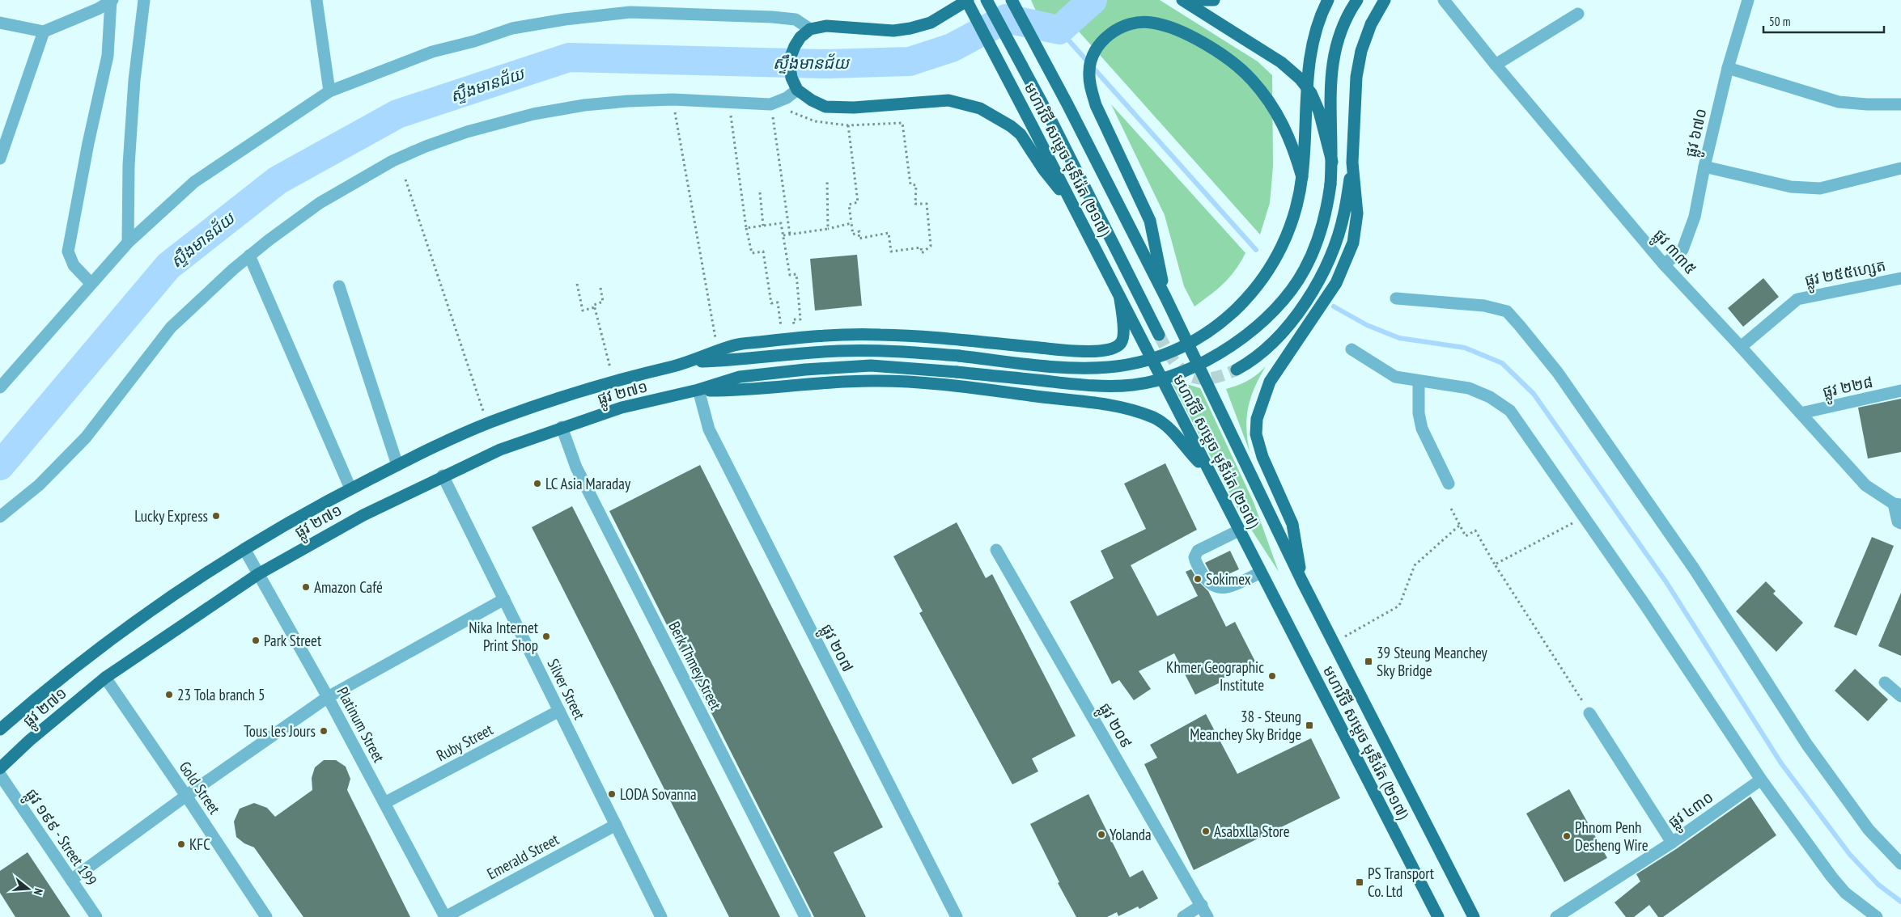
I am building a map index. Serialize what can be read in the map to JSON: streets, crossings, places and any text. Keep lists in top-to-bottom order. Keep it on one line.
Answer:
{"streets":{"main road":["មហាវិថី សម្តេច មុនីរ៉េត (២១៧)","ផ្លូវ ២៧១"],"street":["ផ្លូវ ៦៧០","ផ្លូវ ៣៣៥","ផ្លូវ ២៥៥ហ្សេត","ផ្លូវ ២២៨","ផ្លូវ ២០៧","Berk Thmey Street","Silver Street","Platinum Street","ផ្លូវ ២០៩","Ruby Street","Gold Street","ផ្លូវ ៤៣០","ផ្លូវ ១៩៩ - Street 199","Emerald Street"]},"crossings":[["ផ្លូវ ៦៧០","ផ្លូវ ៣៣៥"],["ផ្លូវ ៣៣៥","ផ្លូវ ២៥៥ហ្សេត"],["ផ្លូវ ៣៣៥","ផ្លូវ ២២៨"],["ផ្លូវ ២៧១","ផ្លូវ ២០៧"],["ផ្លូវ ២៧១","Berk Thmey Street"],["ផ្លូវ ២៧១","Silver Street"],["ផ្លូវ ២៧១","Platinum Street"],["ផ្លូវ ២៧១","Gold Street"],["Silver Street","Ruby Street"],["Silver Street","Emerald Street"],["Platinum Street","Ruby Street"],["Platinum Street","Emerald Street"]],"water":["ស្ទឹងមានជ័យ"],"places":{"other":["LC Asia Maraday","Lucky Express","Sokimex","Amazon Café","Nika Internet Print Shop","Park Street","Khmer Geographic Institute","23 Tola branch 5","Tous les Jours","LODA Sovanna","Asabxlla Store","Yolanda","Phnom Penh Desheng Wire","KFC"],"transit":["39 Steung Meanchey Sky Bridge","38 - Steung Meanchey Sky Bridge","PS Transport Co. Ltd"]},"scale_bar":"50 m","north":"right"}
